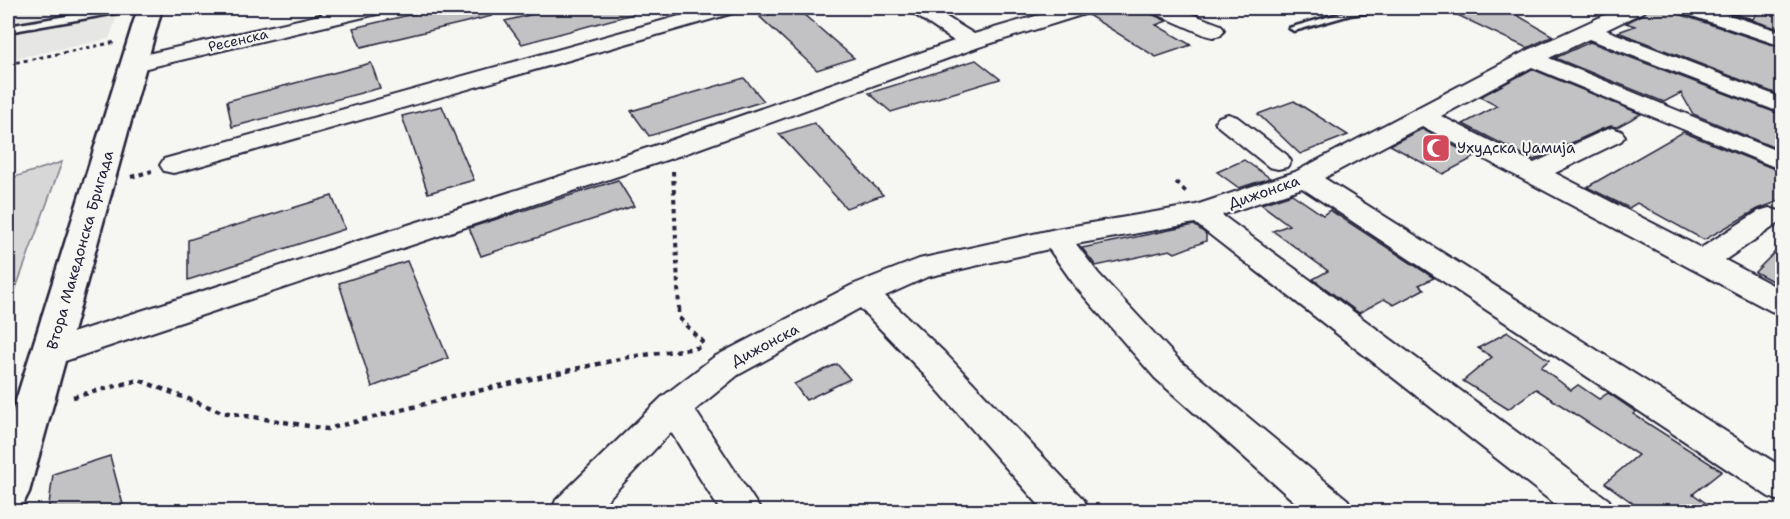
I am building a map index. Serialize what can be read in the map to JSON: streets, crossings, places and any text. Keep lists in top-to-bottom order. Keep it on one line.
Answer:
{"streets":{"street":["Ресенска","Дижонска","Втора Македонска Бригада"]},"crossings":[["Ресенска","Втора Македонска Бригада"]],"places":{"mosque":["Ухудска Џамија"]}}
